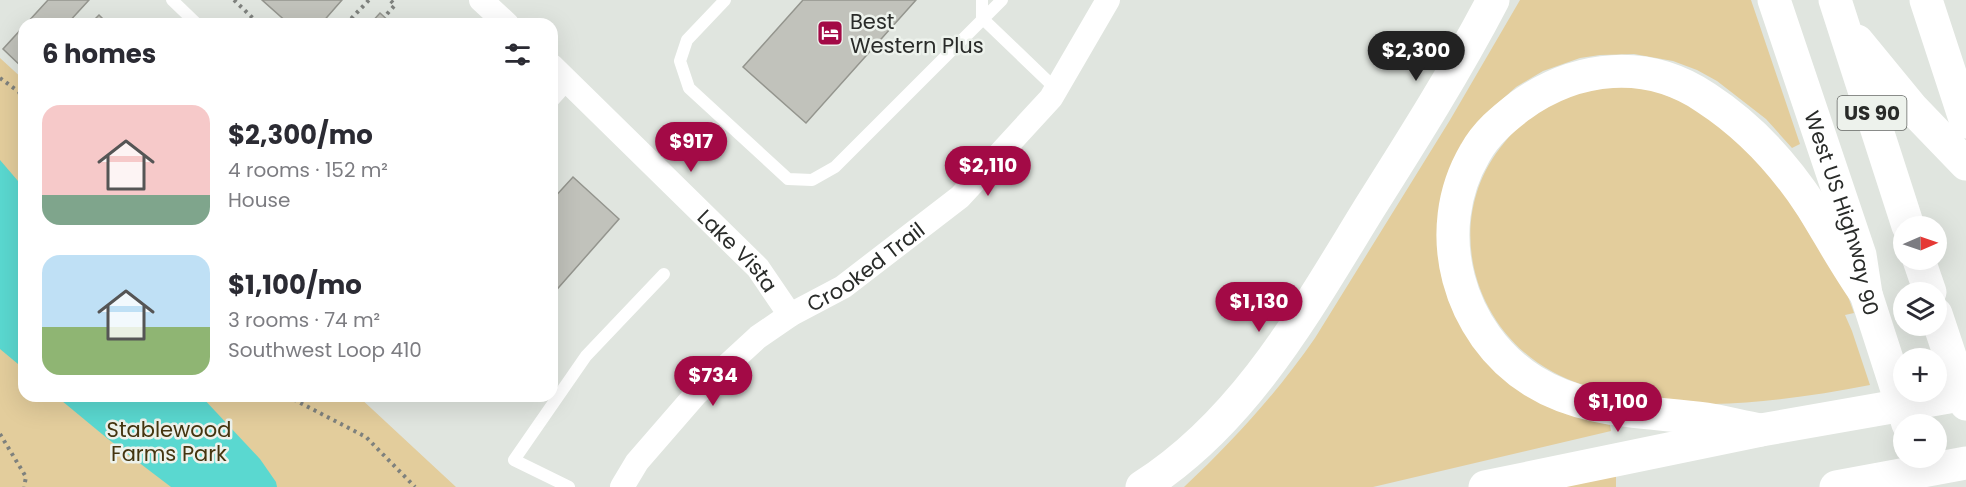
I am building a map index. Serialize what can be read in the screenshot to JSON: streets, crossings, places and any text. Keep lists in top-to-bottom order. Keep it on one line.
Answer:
{"streets":{"main road":["US 90","West US Highway 90"],"street":["Lake Vista","Crooked Trail"]},"crossings":[["Lake Vista","Crooked Trail"]],"parks":["Stablewood Farms Park"],"places":{"hotel":["Best Western Plus"]},"north":"right","page":{"heading":"6 homes","price":["$2,300","$917","$2,110","$1,130","$734","$1,100"],"list":[{"name":"$2,300/mo","note":"4 rooms · 152 m² · House"},{"name":"$1,100/mo","note":"3 rooms · 74 m² · Southwest Loop 410"}],"map_buttons":["+","−"]}}
